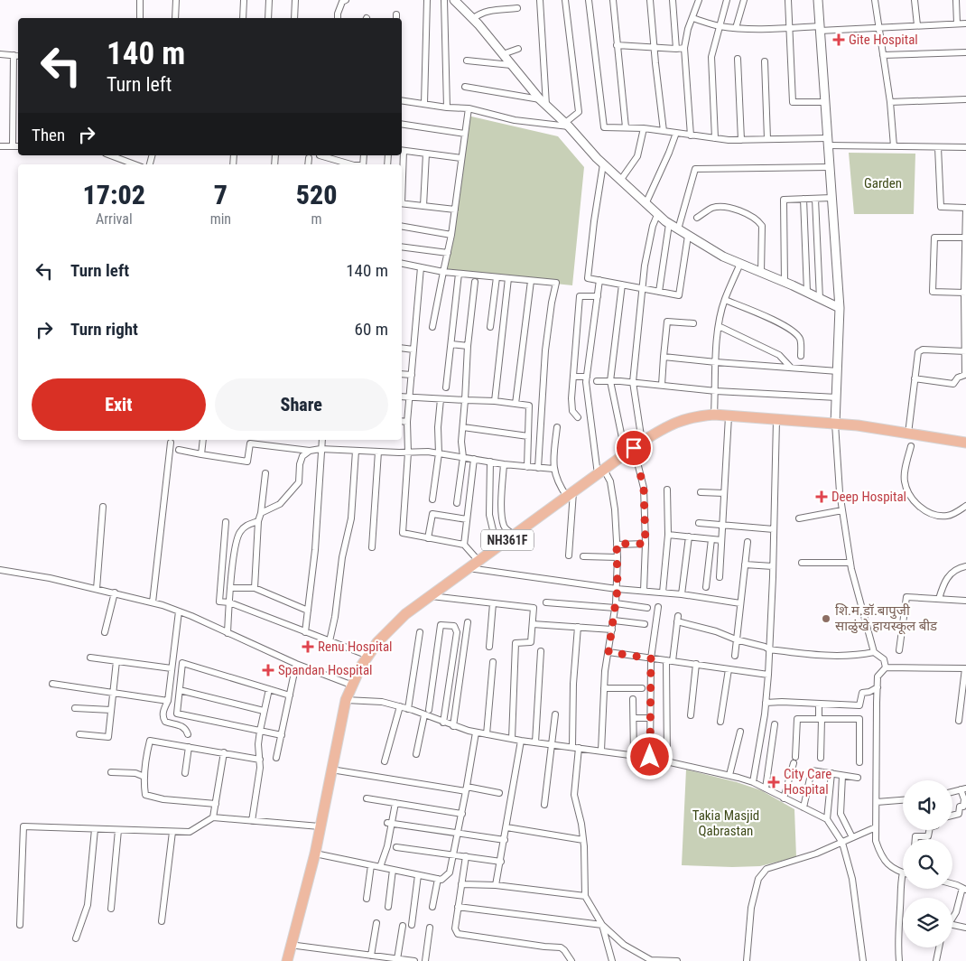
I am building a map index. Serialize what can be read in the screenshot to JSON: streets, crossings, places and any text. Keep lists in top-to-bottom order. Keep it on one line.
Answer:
{"streets":{"highway":["NH361F"]},"parks":["Garden","Takia Masjid Qabrastan"],"places":{"health":["Gite Hospital","Deep Hospital","Renu Hospital","Spandan Hospital","City Care Hospital"],"other":["शि.म.डॉ.बापुजी साळुंखे हायस्कूल बीड"]},"page":{"turn":["140 m","Turn left"],"then":"Then","eta":["17:02","Arrival","7","min","520","m"],"list":[{"name":"Turn left","value":"140 m"},{"name":"Turn right","value":"60 m"}],"buttons":["Exit","Share"]}}
